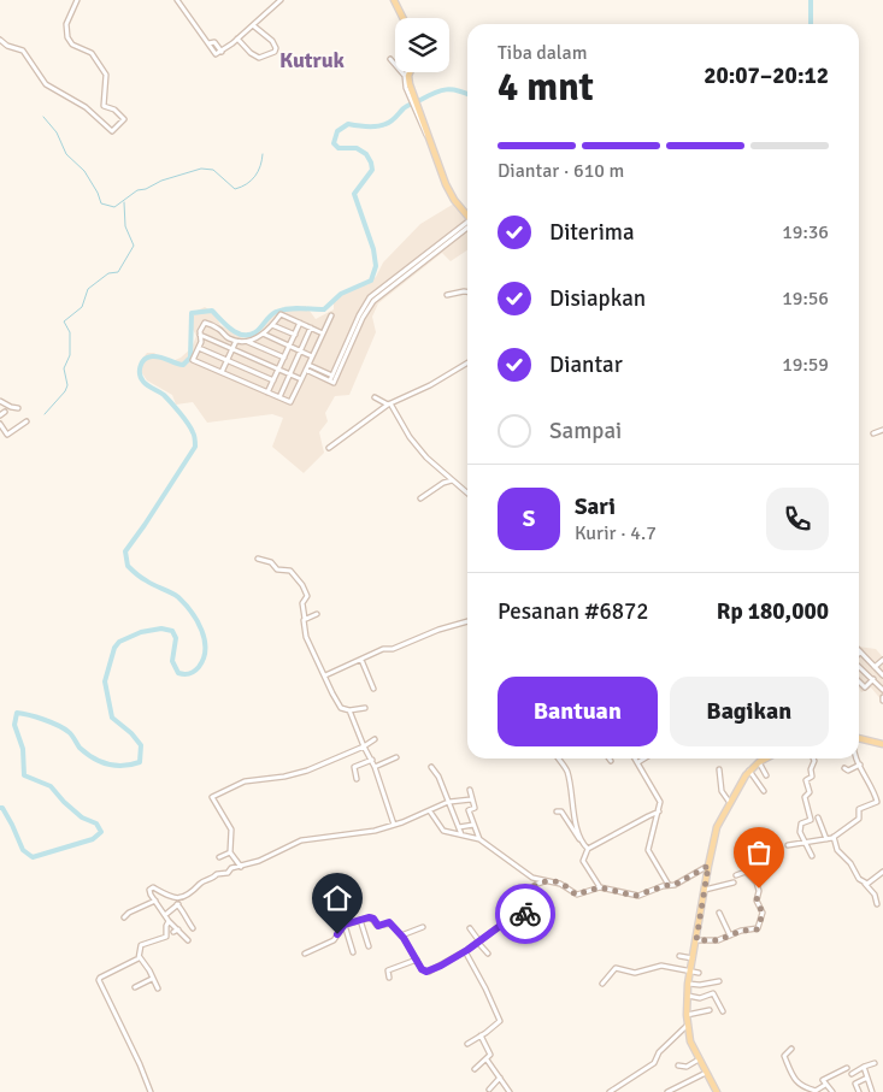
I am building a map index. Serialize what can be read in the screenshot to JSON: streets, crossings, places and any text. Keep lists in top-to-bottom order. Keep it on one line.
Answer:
{"districts":["Kutruk"],"page":{"heading":["4 mnt","Tiba dalam","20:07–20:12"],"panel":["Sari","Kurir · 4.7","Pesanan #6872","Rp 180,000"],"bar":"Diantar · 610 m","list":[["Diterima","19:36"],["Disiapkan","19:56"],["Diantar","19:59"],"Sampai"],"round":"S","buttons":["Bantuan","Bagikan"]}}
